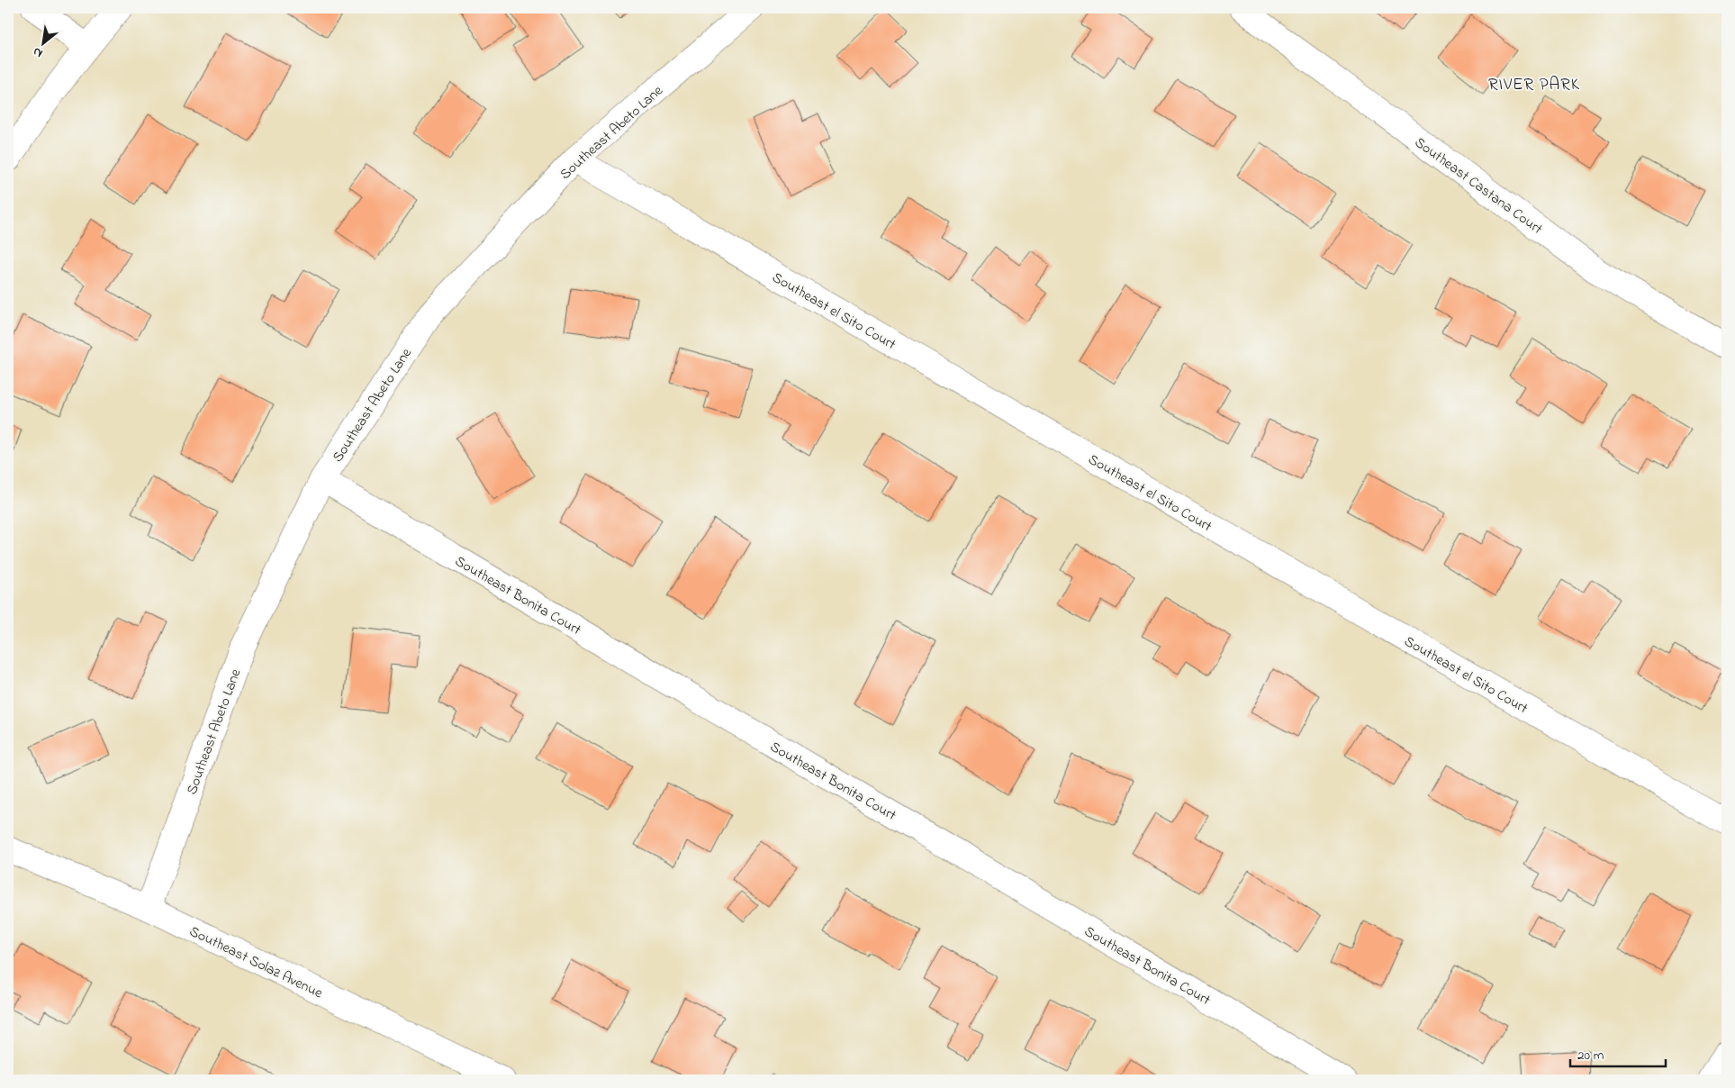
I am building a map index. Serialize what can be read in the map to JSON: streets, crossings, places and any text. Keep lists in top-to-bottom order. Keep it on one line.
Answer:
{"streets":{"street":["Southeast Abeto Lane","Southeast Castana Court","Southeast el Sito Court","Southeast Bonita Court","Southeast Solaz Avenue"]},"crossings":[["Southeast Abeto Lane","Southeast el Sito Court"],["Southeast Abeto Lane","Southeast Bonita Court"],["Southeast Abeto Lane","Southeast Solaz Avenue"]],"districts":["RIVER PARK"],"scale_bar":"20 m","north":"bottom left"}
